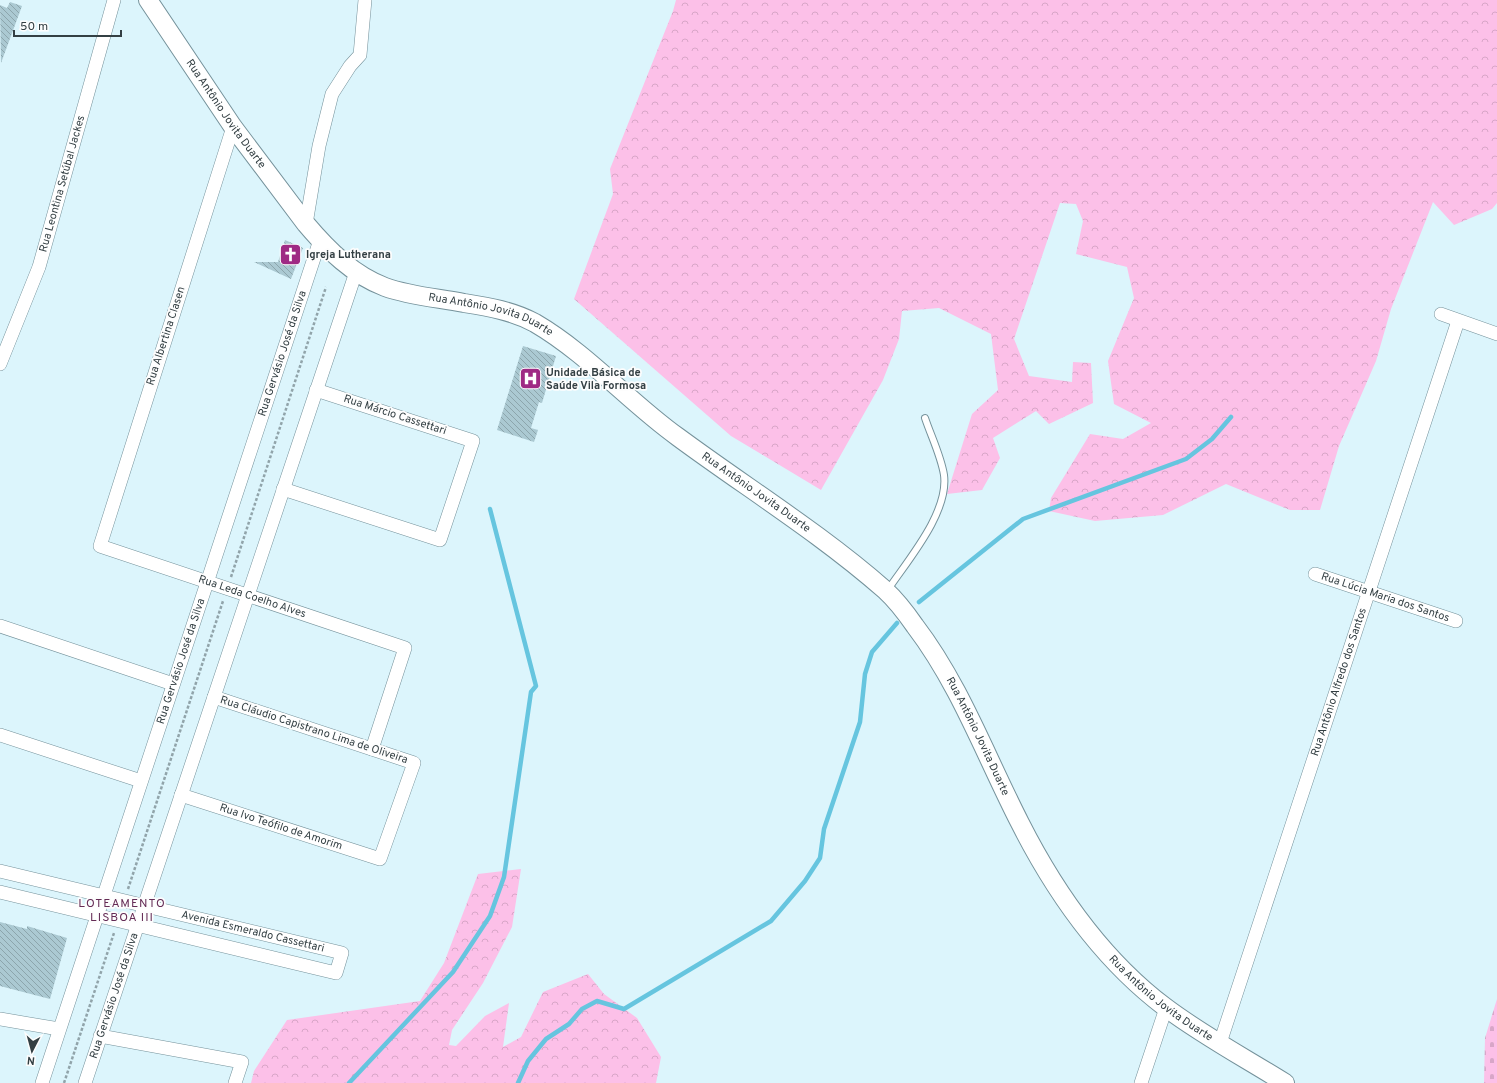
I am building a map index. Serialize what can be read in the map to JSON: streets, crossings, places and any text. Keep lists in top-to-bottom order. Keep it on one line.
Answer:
{"streets":{"main road":["Rua Antônio Jovita Duarte"],"street":["Rua Leontina Setúbal Jackes","Rua Albertina Clasen","Rua Gervásio José da Silva","Rua Márcio Cassettari","Rua Leda Coelho Alves","Rua Lúcia Maria dos Santos","Rua Antônio Alfredo dos Santos","Rua Cláudio Capistrano Lima de Oliveira","Rua Ivo Teófilo de Amorim","Avenida Esmeraldo Cassettari"]},"crossings":[["Rua Antônio Jovita Duarte","Rua Albertina Clasen"],["Rua Antônio Jovita Duarte","Rua Gervásio José da Silva"],["Rua Antônio Jovita Duarte","Rua Antônio Alfredo dos Santos"],["Rua Albertina Clasen","Rua Leda Coelho Alves"],["Rua Gervásio José da Silva","Rua Márcio Cassettari"],["Rua Gervásio José da Silva","Rua Leda Coelho Alves"],["Rua Gervásio José da Silva","Rua Cláudio Capistrano Lima de Oliveira"],["Rua Gervásio José da Silva","Rua Ivo Teófilo de Amorim"],["Rua Gervásio José da Silva","Avenida Esmeraldo Cassettari"],["Rua Leda Coelho Alves","Rua Cláudio Capistrano Lima de Oliveira"],["Rua Lúcia Maria dos Santos","Rua Antônio Alfredo dos Santos"],["Rua Cláudio Capistrano Lima de Oliveira","Rua Ivo Teófilo de Amorim"]],"districts":["LOTEAMENTO LISBOA III"],"places":{"church":["Igreja Lutherana"],"hospital":["Unidade Básica de Saúde Vila Formosa"]},"scale_bar":"50 m","north":"bottom"}
